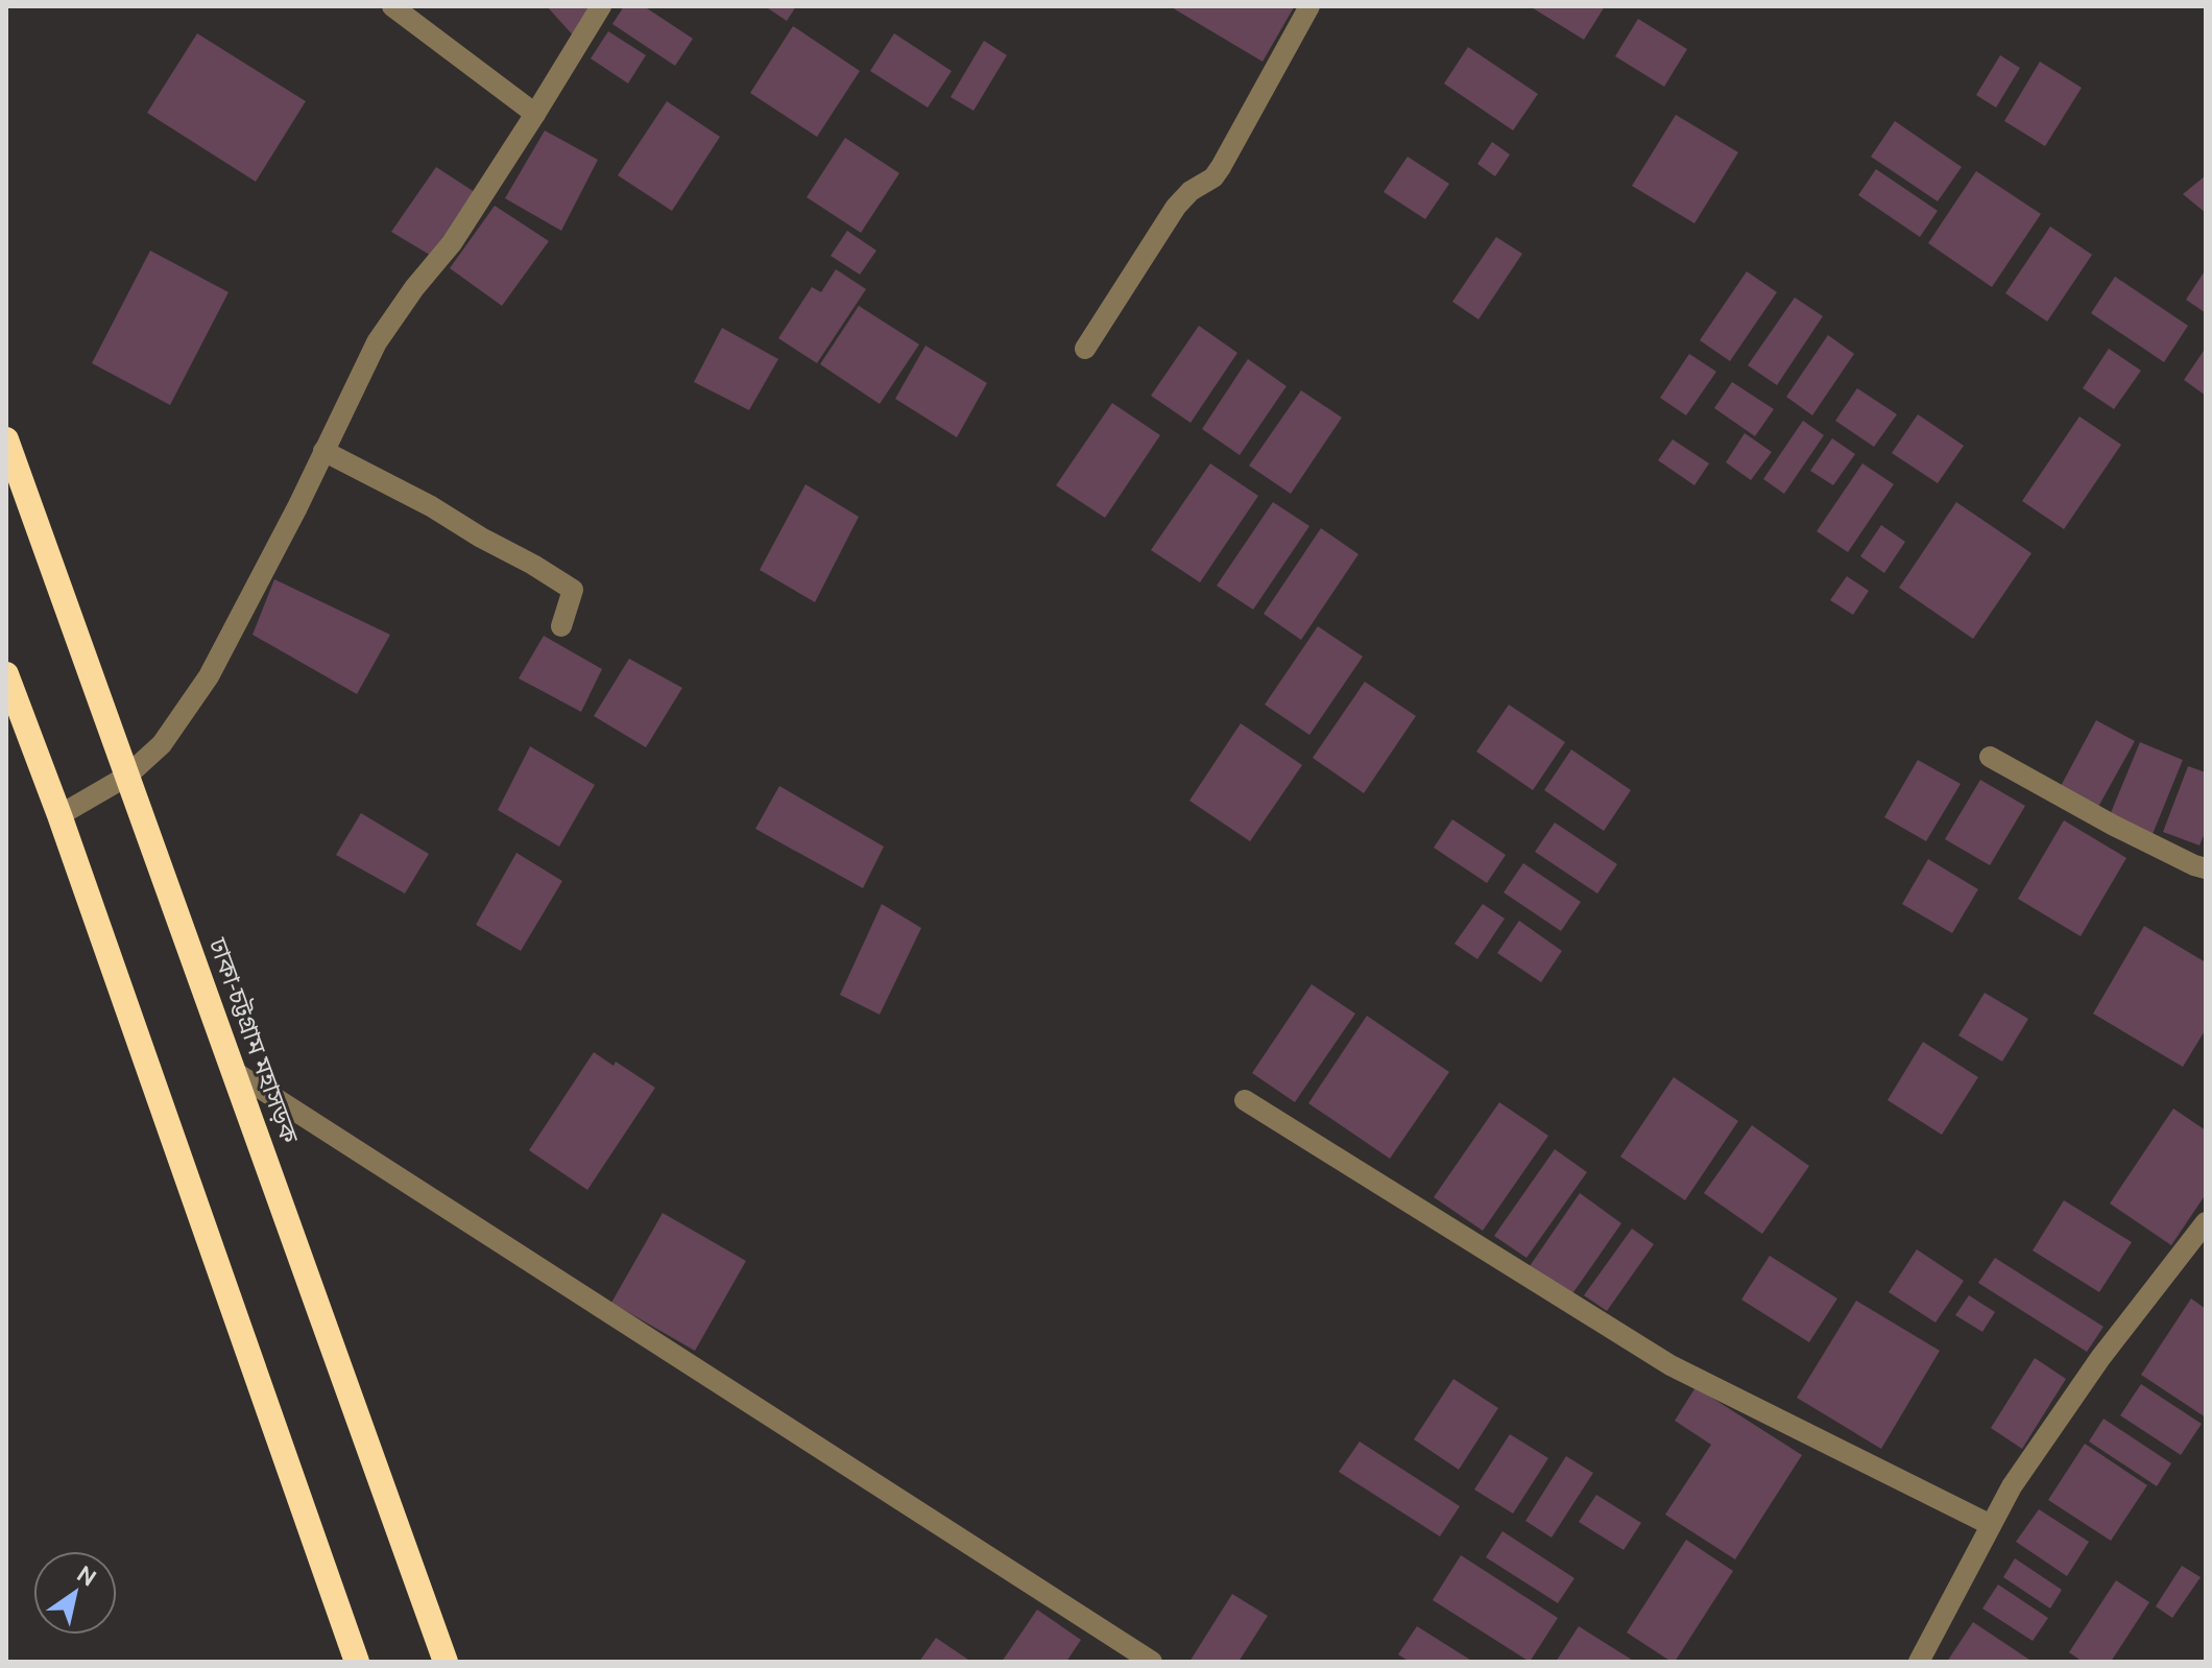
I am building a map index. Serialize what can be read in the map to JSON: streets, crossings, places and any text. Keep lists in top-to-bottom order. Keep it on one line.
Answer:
{"streets":{"highway":["ঢাকা-চট্টগ্রাম মহাসড়ক"]},"north":"top right"}
